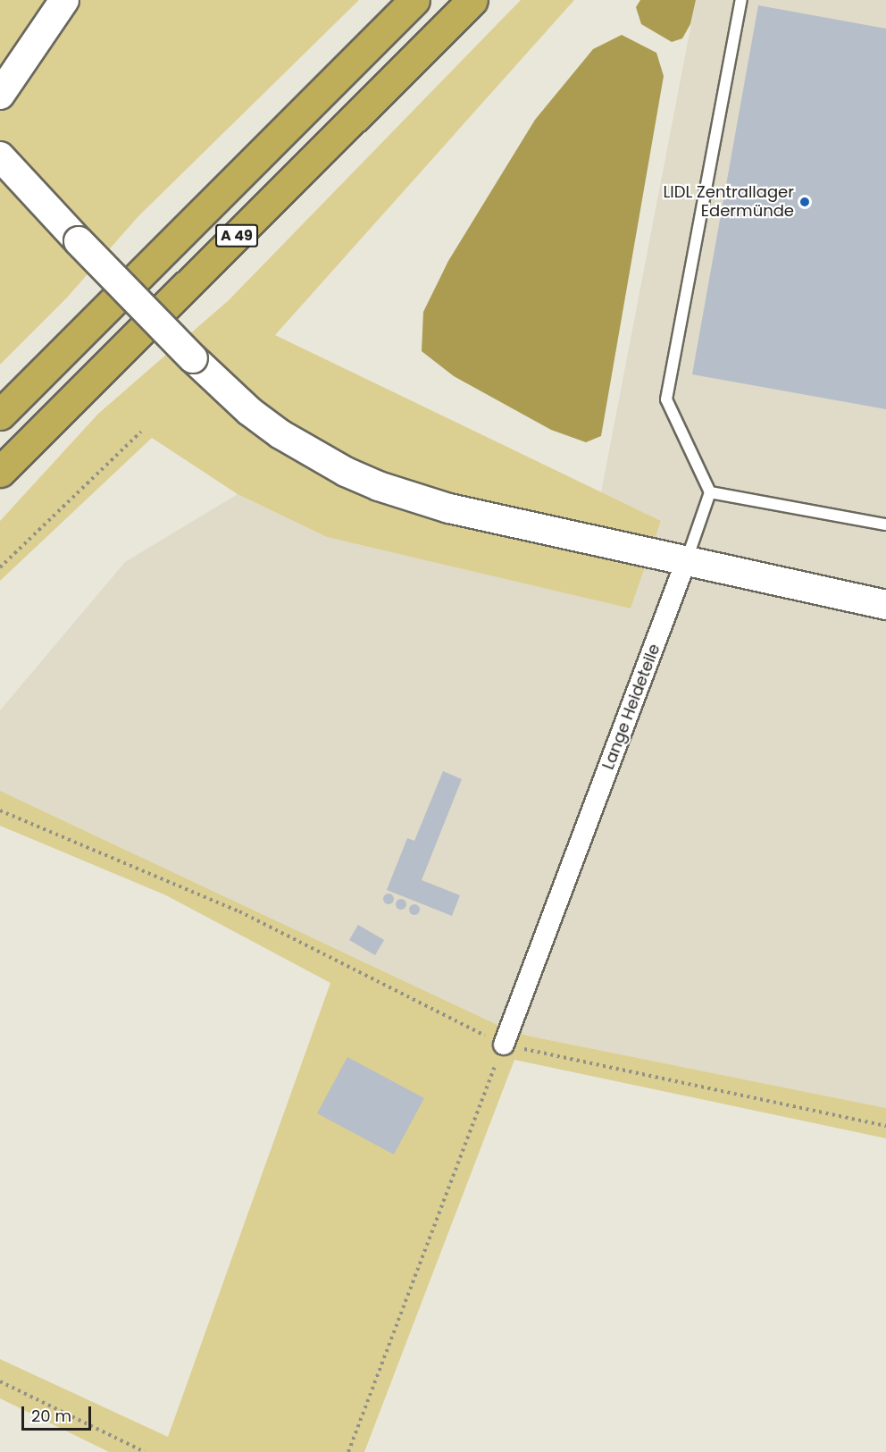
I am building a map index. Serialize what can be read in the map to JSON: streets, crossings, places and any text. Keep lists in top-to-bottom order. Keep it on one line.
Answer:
{"streets":{"highway":["A 49"],"street":["Lange Heideteile"]},"places":["LIDL Zentrallager Edermünde"],"scale_bar":"20 m"}
